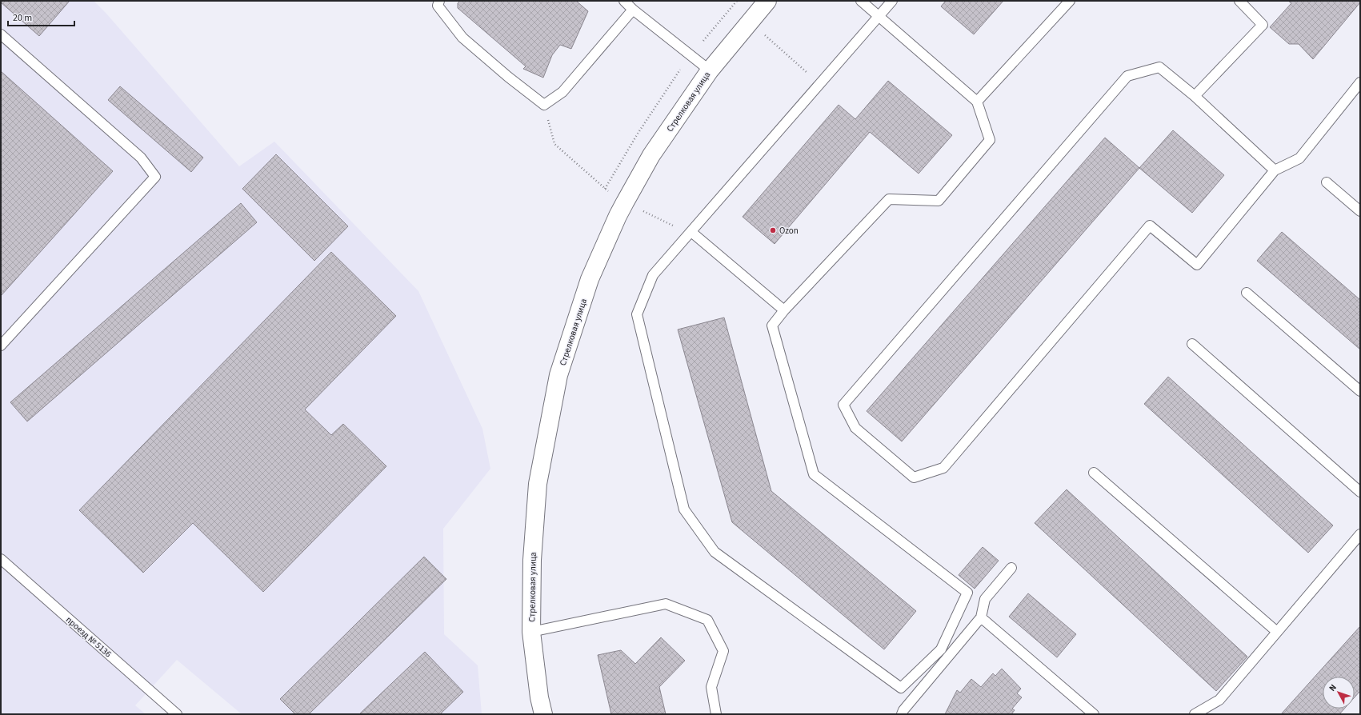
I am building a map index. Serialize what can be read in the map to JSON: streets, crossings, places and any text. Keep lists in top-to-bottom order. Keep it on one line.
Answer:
{"streets":{"street":["Стрелковая улица"],"lane":["проезд № 5136"]},"places":["Ozon"],"scale_bar":"20 m","north":"top left"}
